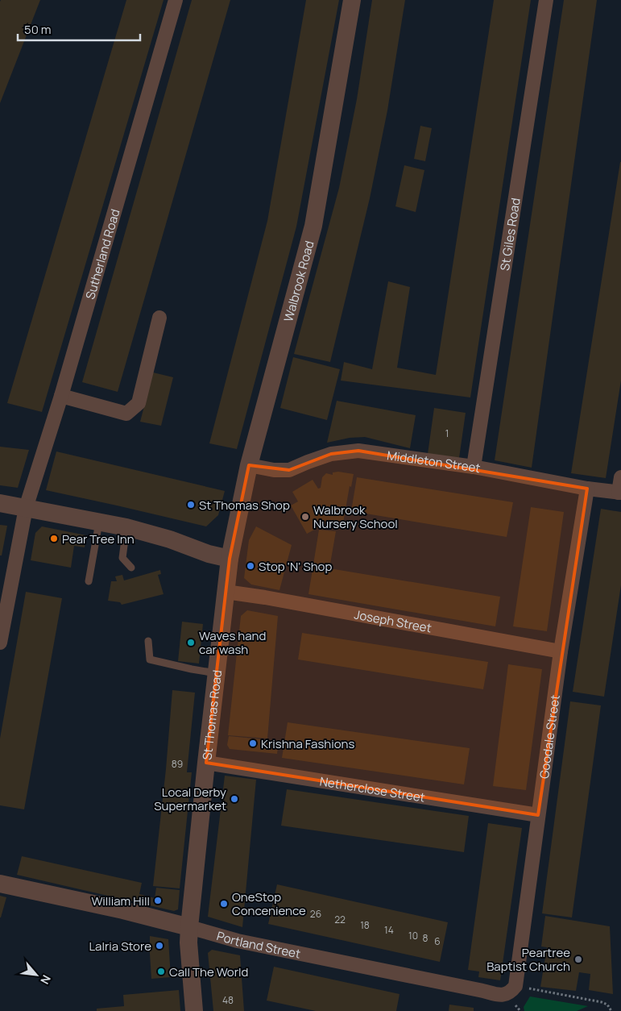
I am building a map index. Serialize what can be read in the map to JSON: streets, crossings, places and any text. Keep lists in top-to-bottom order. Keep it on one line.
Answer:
{"streets":{"street":["St Giles Road","Sutherland Road","Walbrook Road","Middleton Street","Joseph Street","St Thomas Road","Goodale Street","Netherclose Street","Portland Street"]},"crossings":[["St Giles Road","Middleton Street"],["Walbrook Road","Middleton Street"],["Walbrook Road","St Thomas Road"],["Middleton Street","Goodale Street"],["Joseph Street","St Thomas Road"],["Joseph Street","Goodale Street"],["St Thomas Road","Netherclose Street"],["St Thomas Road","Portland Street"],["Goodale Street","Netherclose Street"],["Goodale Street","Portland Street"]],"places":["St Thomas Shop","Walbrook Nursery School","Pear Tree Inn","Stop 'N' Shop","Waves hand car wash","Krishna Fashions","Local Derby Supermarket","William Hill","OneStop Concenience","Lalria Store","Peartree Baptist Church","Call The World"],"house_numbers":["1","89","26","22","18","14","10","8","6","48"],"scale_bar":"50 m","north":"bottom right"}
